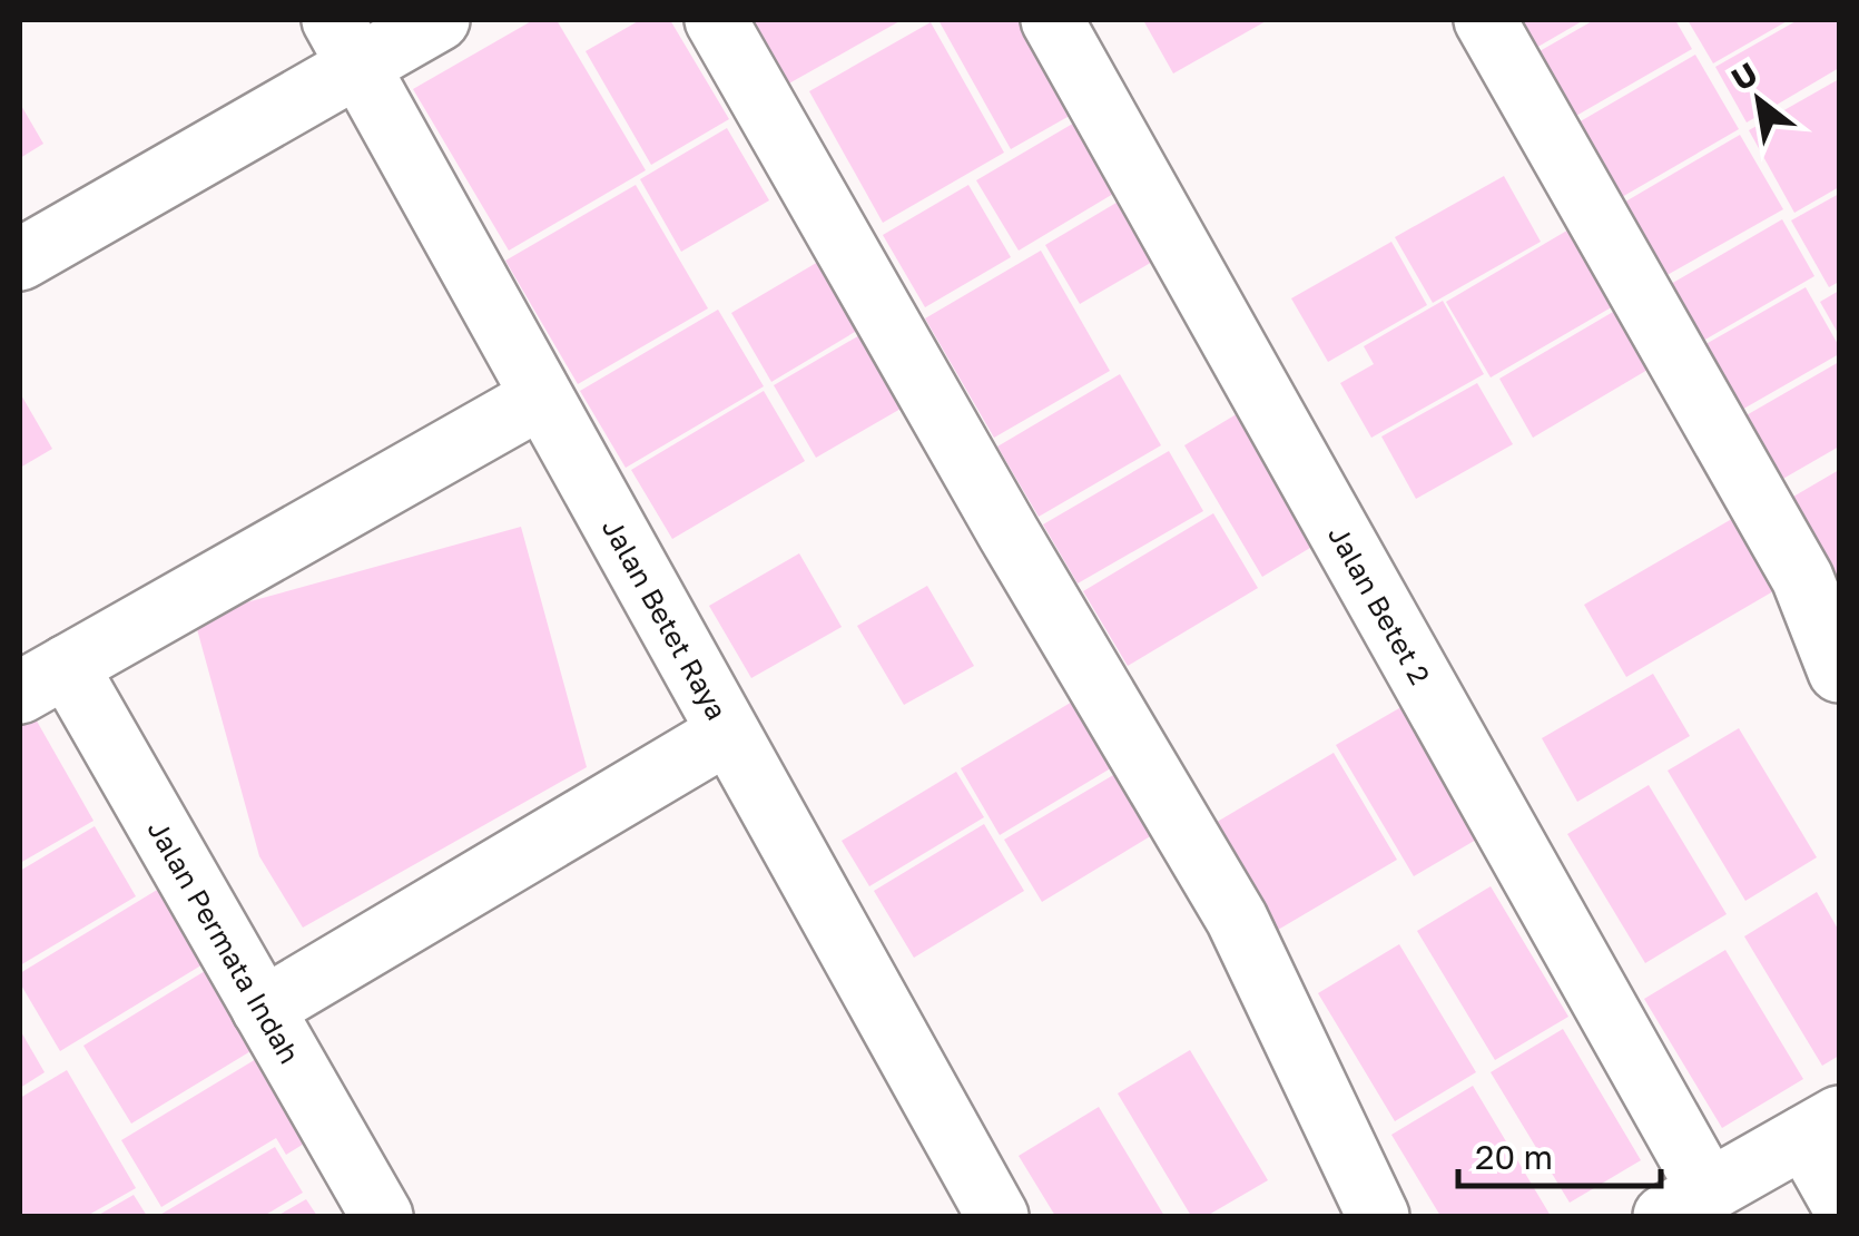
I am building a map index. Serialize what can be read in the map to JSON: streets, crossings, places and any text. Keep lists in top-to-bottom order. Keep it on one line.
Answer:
{"streets":{"street":["Jalan Betet 2","Jalan Betet Raya","Jalan Permata Indah"]},"scale_bar":"20 m","north":"top left"}
